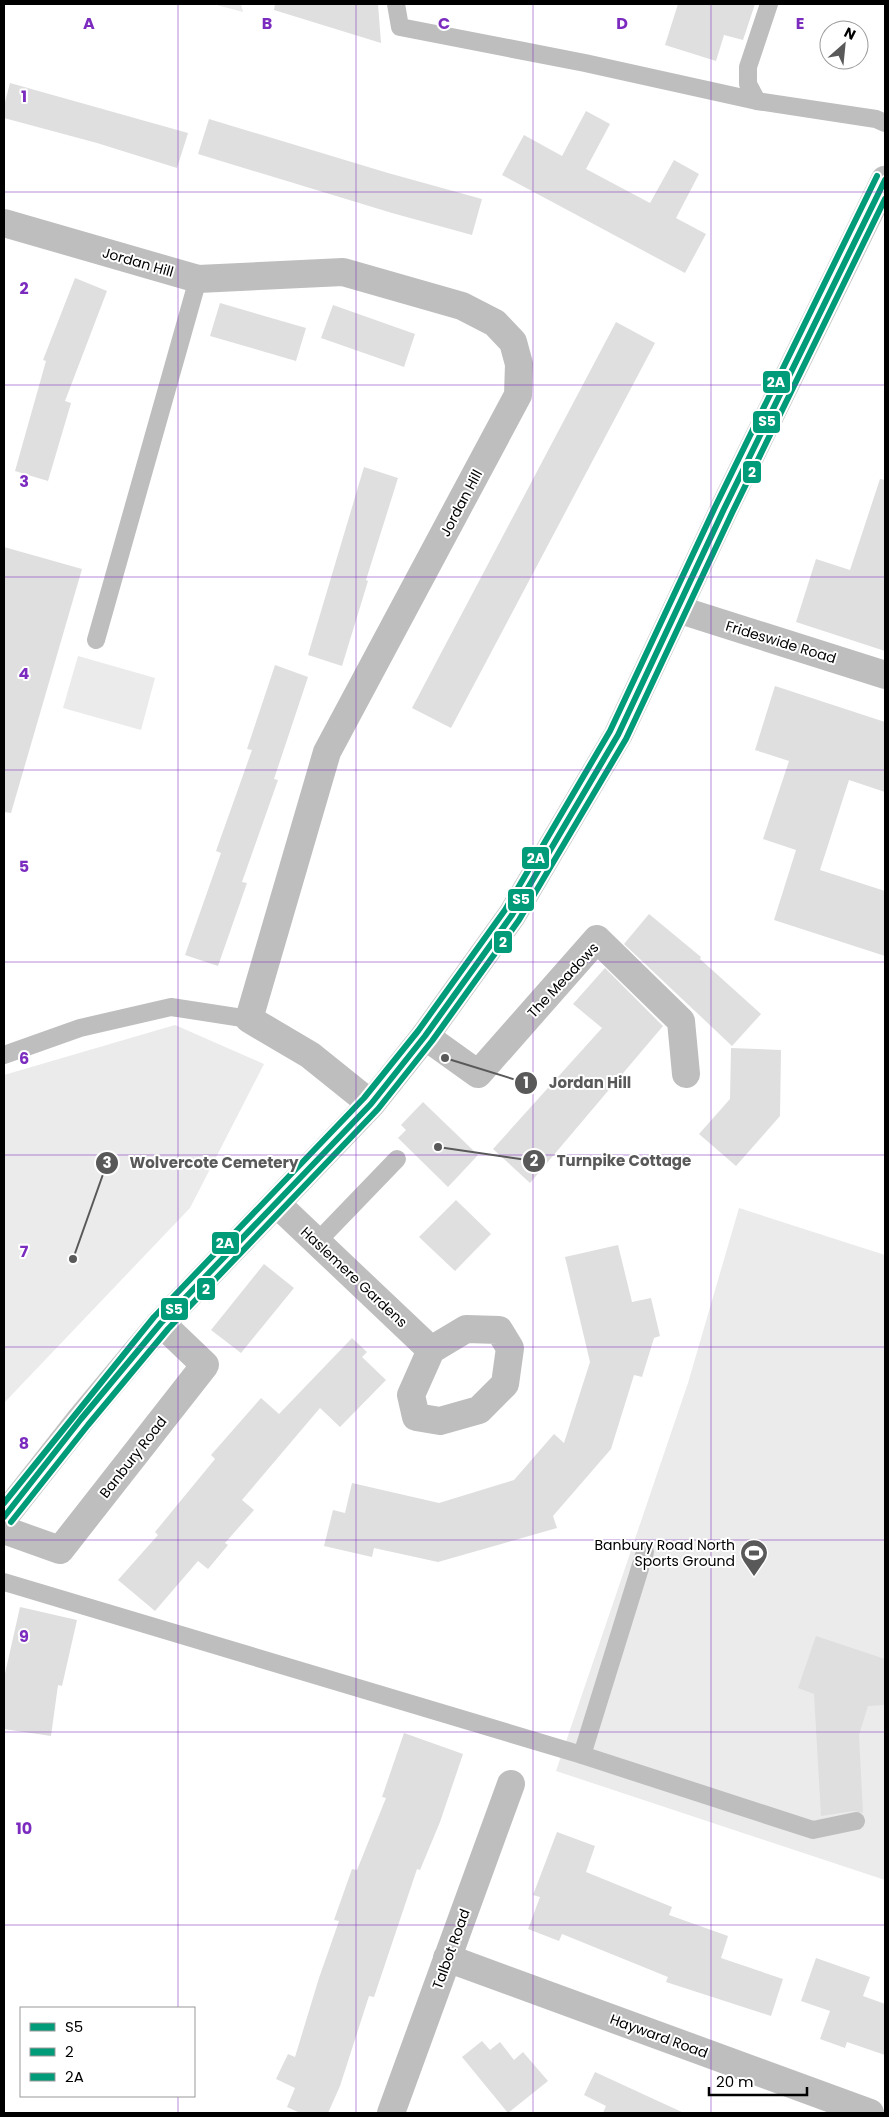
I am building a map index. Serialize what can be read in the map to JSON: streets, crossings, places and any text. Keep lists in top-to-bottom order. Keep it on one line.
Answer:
{"streets":{"street":["Jordan Hill","Frideswide Road","The Meadows","Haslemere Gardens","Banbury Road","Talbot Road","Hayward Road"]},"crossings":[["Talbot Road","Hayward Road"]],"places":{"other":["Jordan Hill","Turnpike Cottage","Wolvercote Cemetery"],"sports":["Banbury Road North Sports Ground"]},"lines":["transit line 2A","transit line S5","transit line 2"],"legend":["S5","2","2A"],"scale_bar":"20 m","north":"top right","grid":{"columns":["A","B","C","D","E"],"rows":["1","2","3","4","5","6","7","8","9","10"]}}
